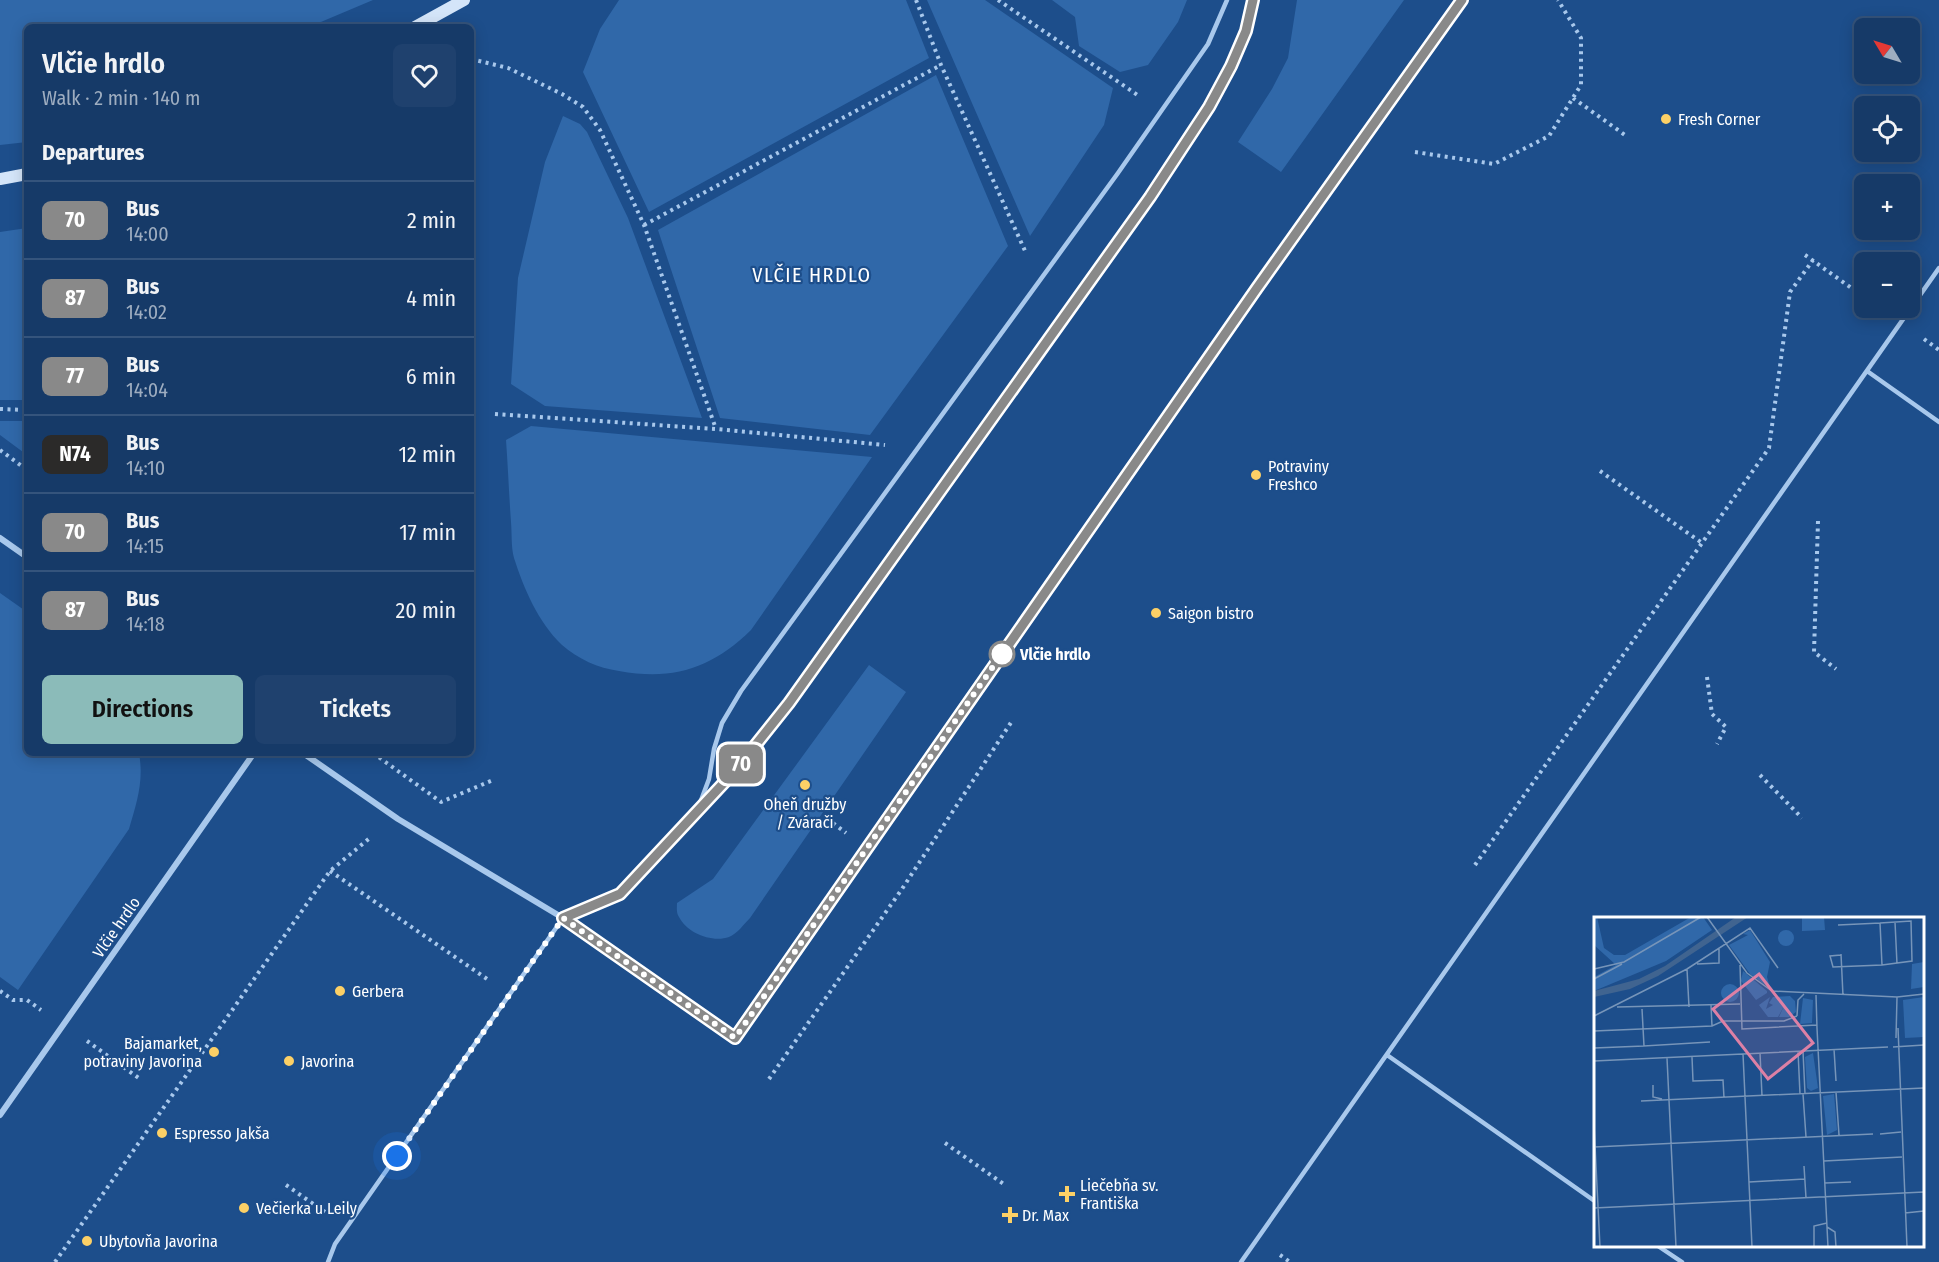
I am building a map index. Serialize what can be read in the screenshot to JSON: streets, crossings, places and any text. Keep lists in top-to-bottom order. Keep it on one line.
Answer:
{"streets":{"street":["Vlčie hrdlo"]},"districts":["VLČIE HRDLO"],"places":{"other":["Fresh Corner","Potraviny Freshco","Saigon bistro","Vlčie hrdlo","Oheň družby / Zvárači","Gerbera","Bajamarket, potraviny Javorina","Javorina","Espresso Jakša","Večierka u Leily","Ubytovňa Javorina"],"health":["Liečebňa sv. Františka","Dr. Max"]},"lines":["bus line 70"],"north":"top left","page":{"on_map":"70","map_buttons":["+","−"],"heading":[["Vlčie hrdlo","Walk · 2 min · 140 m"],"Departures"],"list":[{"mark":"70","name":"Bus","note":"14:00","value":"2 min"},{"mark":"87","name":"Bus","note":"14:02","value":"4 min"},{"mark":"77","name":"Bus","note":"14:04","value":"6 min"},{"mark":"N74","name":"Bus","note":"14:10","value":"12 min"},{"mark":"70","name":"Bus","note":"14:15","value":"17 min"},{"mark":"87","name":"Bus","note":"14:18","value":"20 min"}],"buttons":["Directions","Tickets"]}}
